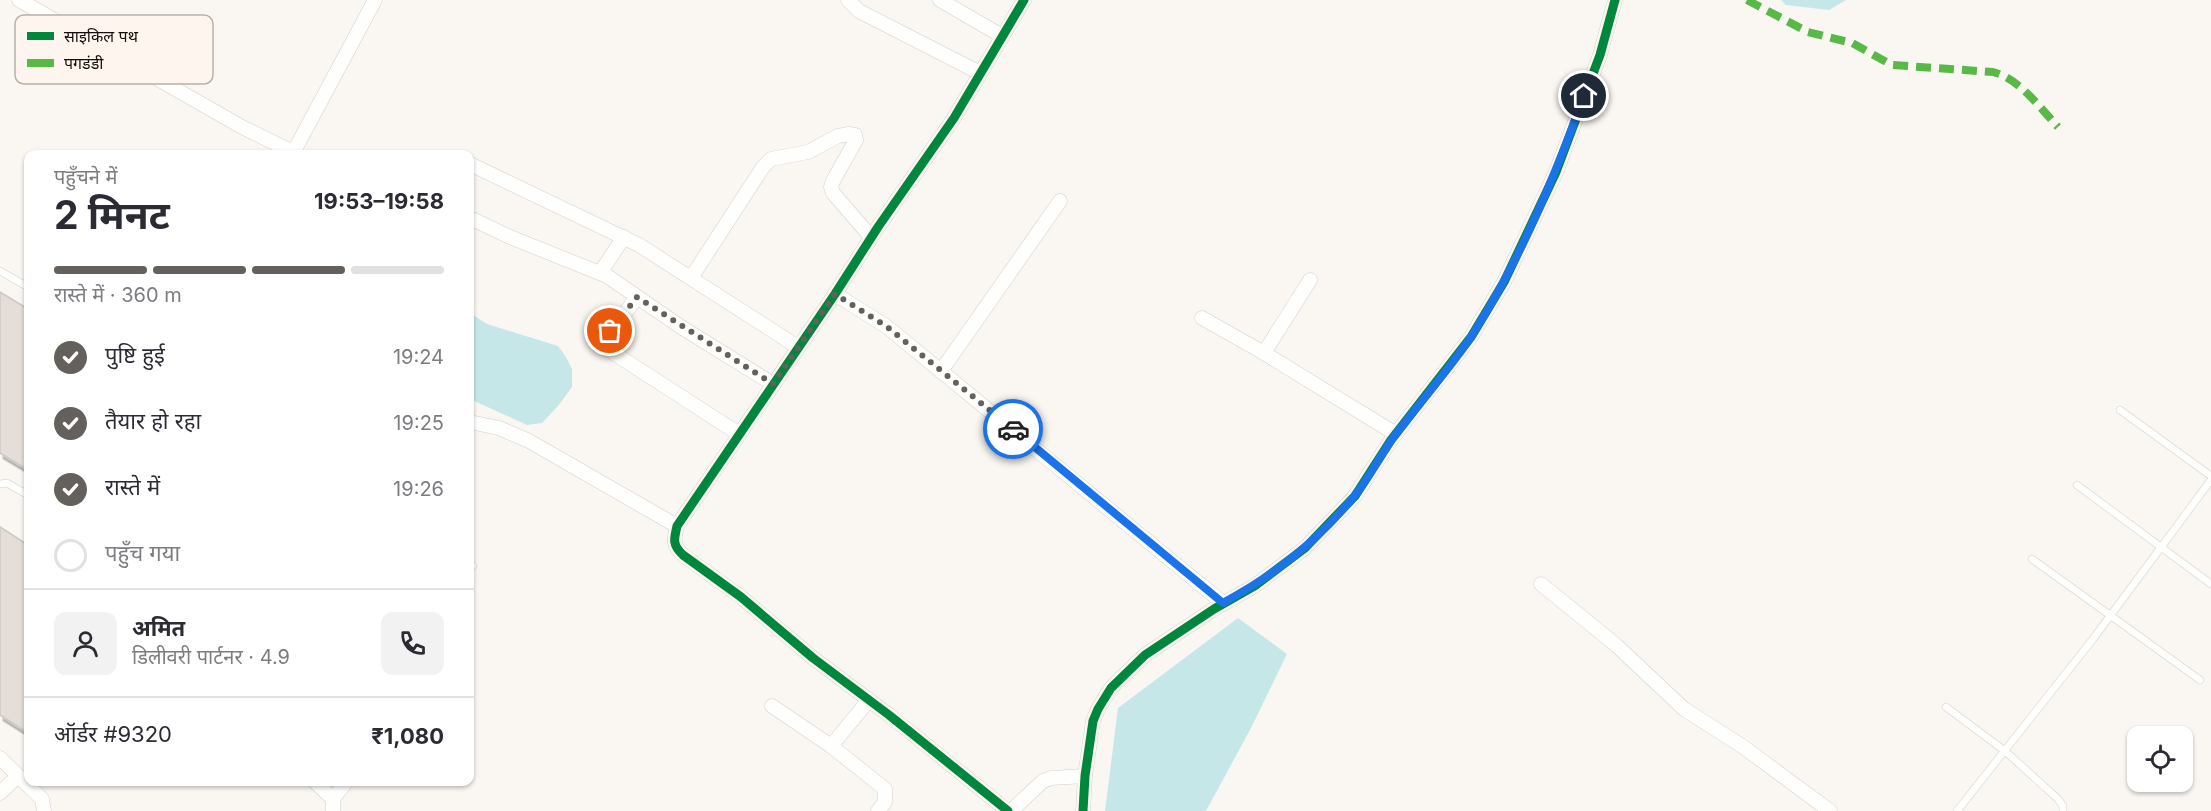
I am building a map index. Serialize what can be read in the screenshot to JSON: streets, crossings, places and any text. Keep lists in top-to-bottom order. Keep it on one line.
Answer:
{"legend":["साइकिल पथ","पगडंडी"],"page":{"heading":["2 मिनट","पहुँचने में","19:53–19:58"],"panel":["अमित","डिलीवरी पार्टनर · 4.9","ऑर्डर #9320","₹1,080"],"bar":"रास्ते में · 360 m","list":[["पुष्टि हुई","19:24"],["तैयार हो रहा","19:25"],["रास्ते में","19:26"],"पहुँच गया"]}}
